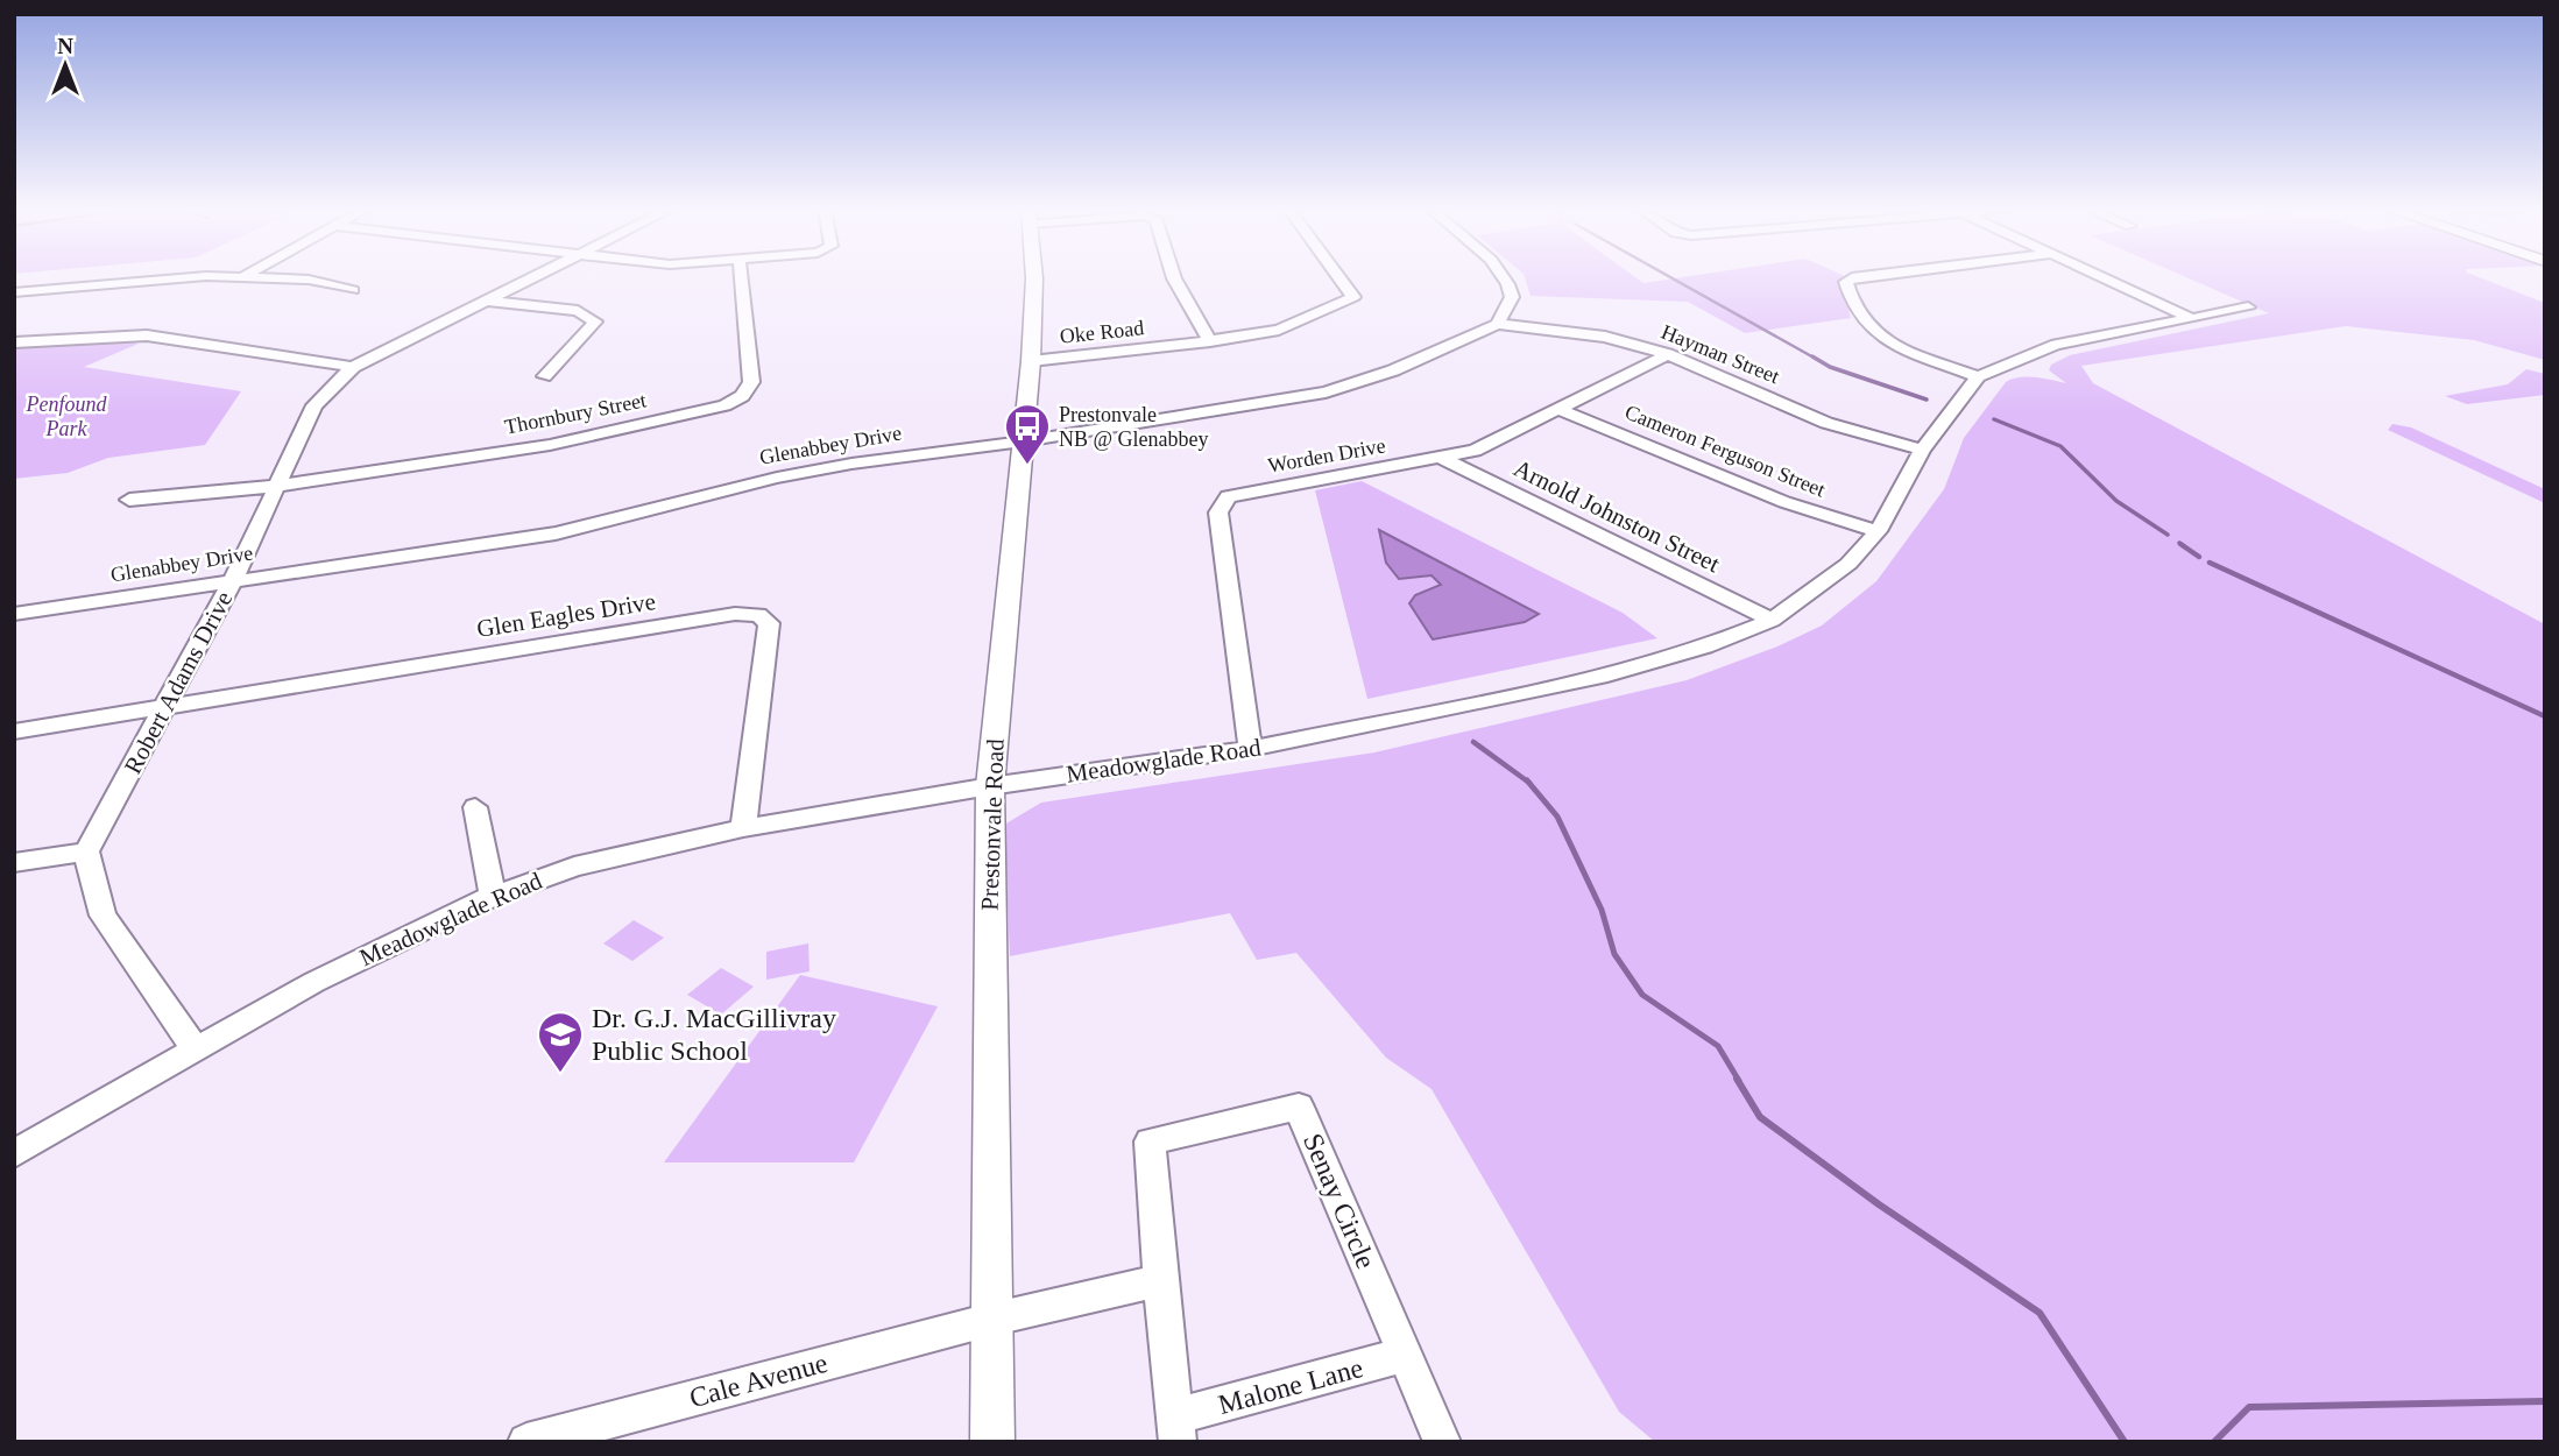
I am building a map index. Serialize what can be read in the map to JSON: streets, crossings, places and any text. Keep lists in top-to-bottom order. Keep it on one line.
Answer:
{"streets":{"street":["Oke Road","Hayman Street","Thornbury Street","Glenabbey Drive","Cameron Ferguson Street","Worden Drive","Arnold Johnston Street","Glen Eagles Drive","Robert Adams Drive","Meadowglade Road","Prestonvale Road","Senay Circle","Cale Avenue","Malone Lane"]},"crossings":[["Oke Road","Prestonvale Road"],["Hayman Street","Glenabbey Drive"],["Hayman Street","Worden Drive"],["Hayman Street","Meadowglade Road"],["Thornbury Street","Robert Adams Drive"],["Glenabbey Drive","Robert Adams Drive"],["Glenabbey Drive","Prestonvale Road"],["Cameron Ferguson Street","Worden Drive"],["Cameron Ferguson Street","Meadowglade Road"],["Worden Drive","Arnold Johnston Street"],["Worden Drive","Meadowglade Road"],["Arnold Johnston Street","Meadowglade Road"],["Glen Eagles Drive","Robert Adams Drive"],["Glen Eagles Drive","Meadowglade Road"],["Meadowglade Road","Prestonvale Road"],["Prestonvale Road","Cale Avenue"],["Senay Circle","Cale Avenue"],["Senay Circle","Malone Lane"]],"parks":["Penfound Park"],"places":{"bus stop":["Prestonvale NB @ Glenabbey"],"school or university":["Dr. G.J. MacGillivray Public School"]},"north":"top"}
